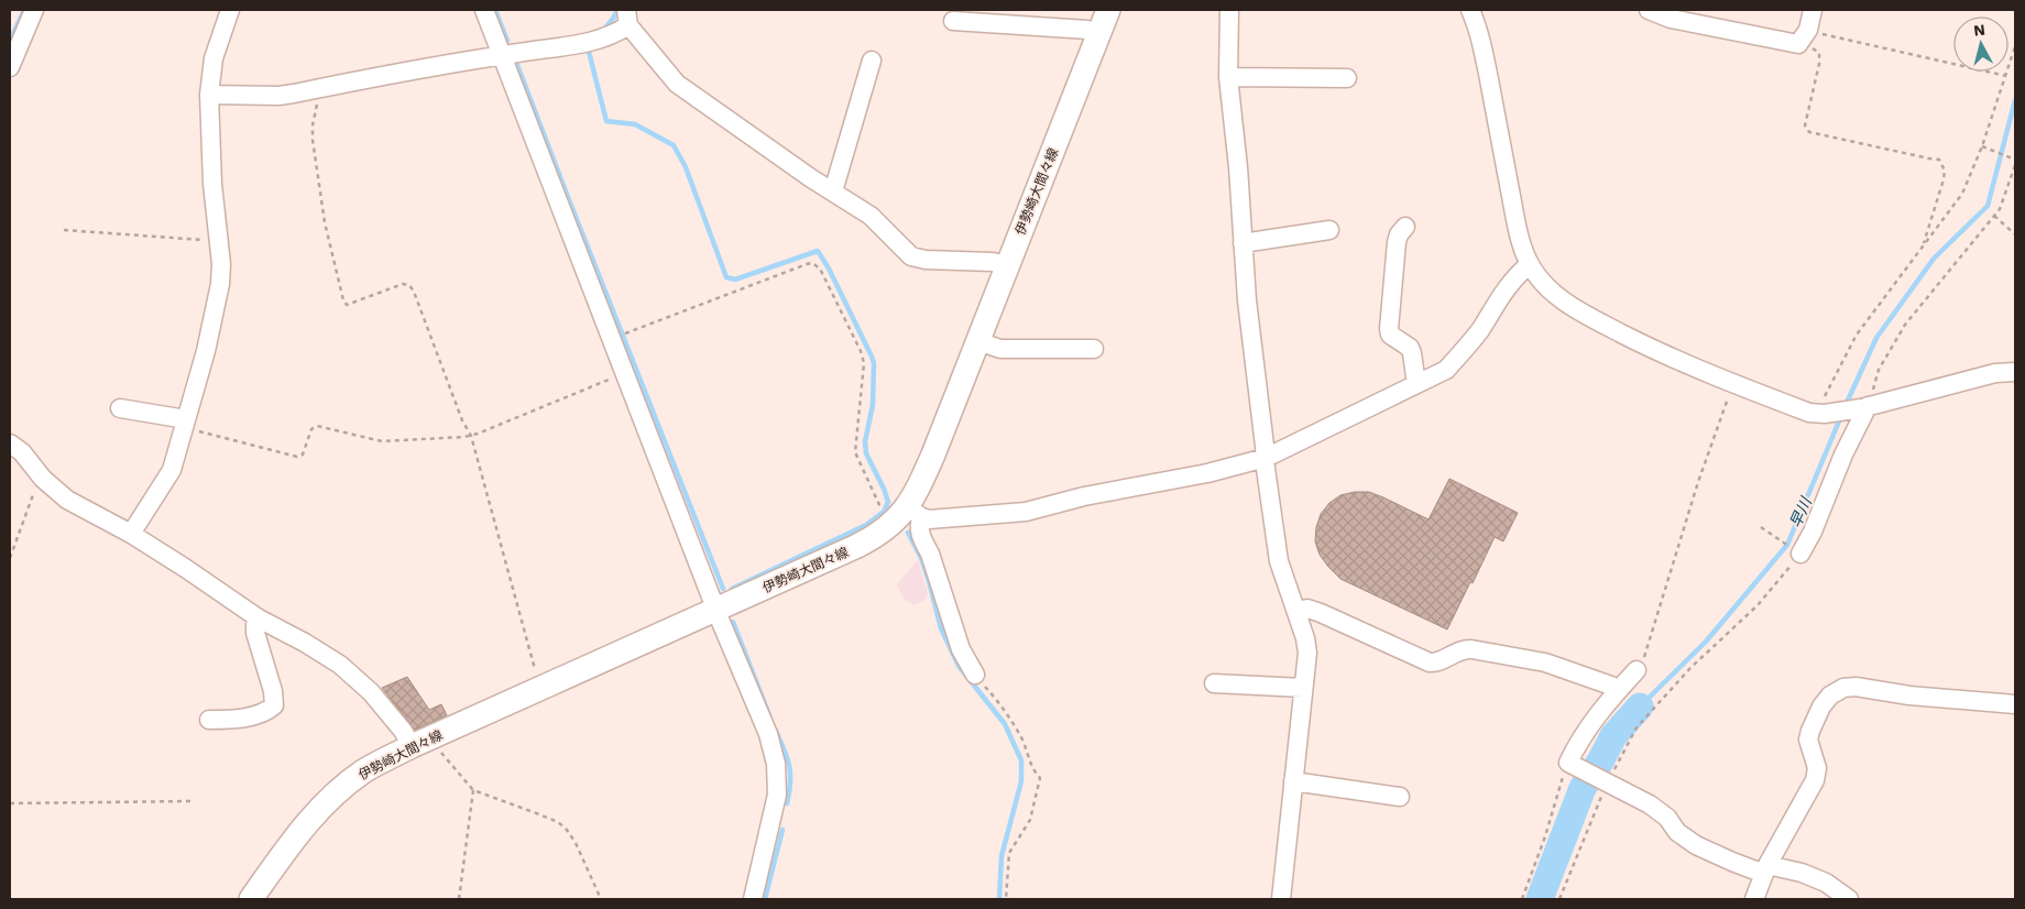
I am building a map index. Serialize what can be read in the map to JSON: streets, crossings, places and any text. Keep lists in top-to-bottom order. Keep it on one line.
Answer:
{"streets":{"main road":["伊勢崎大間々線"]},"water":["早川"],"north":"top"}
